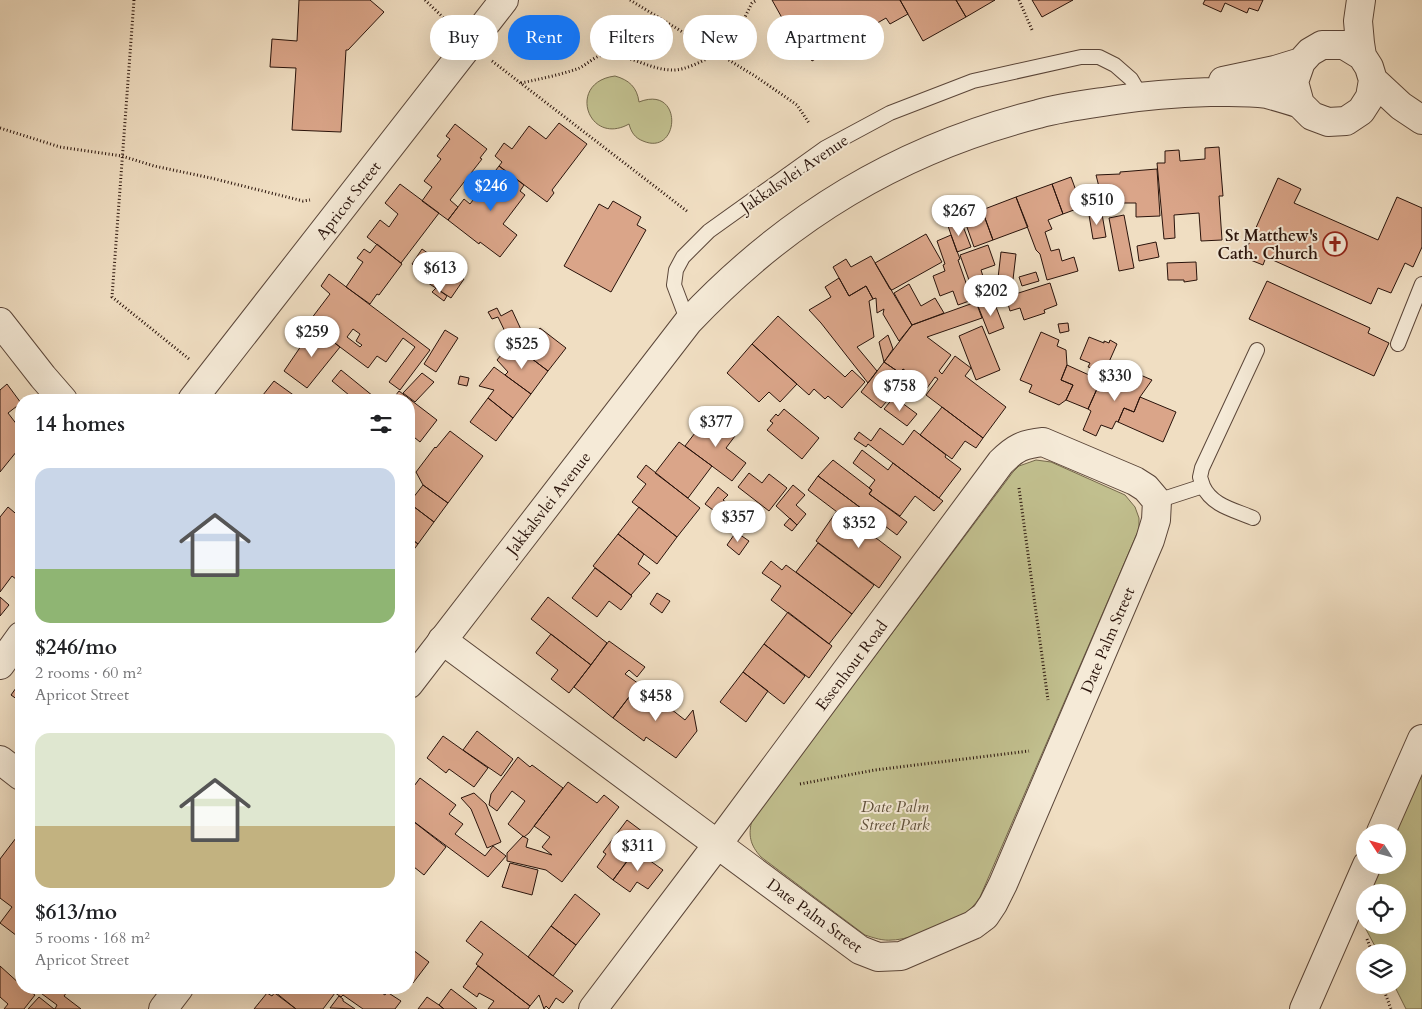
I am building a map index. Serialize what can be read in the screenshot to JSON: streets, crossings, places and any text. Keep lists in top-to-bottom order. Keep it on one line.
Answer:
{"streets":{"street":["Jakkalsvlei Avenue","Apricot Street","Date Palm Street","Essenhout Road"]},"crossings":[["Jakkalsvlei Avenue","Date Palm Street"],["Date Palm Street","Essenhout Road"]],"parks":["Date Palm Street Park"],"places":{"church":["St Matthew's Cath. Church"]},"north":"top left","page":{"chip":["Buy","Rent","Filters","New","Apartment"],"price":["$246","$510","$267","$613","$202","$259","$525","$330","$758","$377","$357","$352","$458","$311"],"heading":"14 homes","list":[{"name":"$246/mo","note":"2 rooms · 60 m² · Apricot Street"},{"name":"$613/mo","note":"5 rooms · 168 m² · Apricot Street"}]}}
